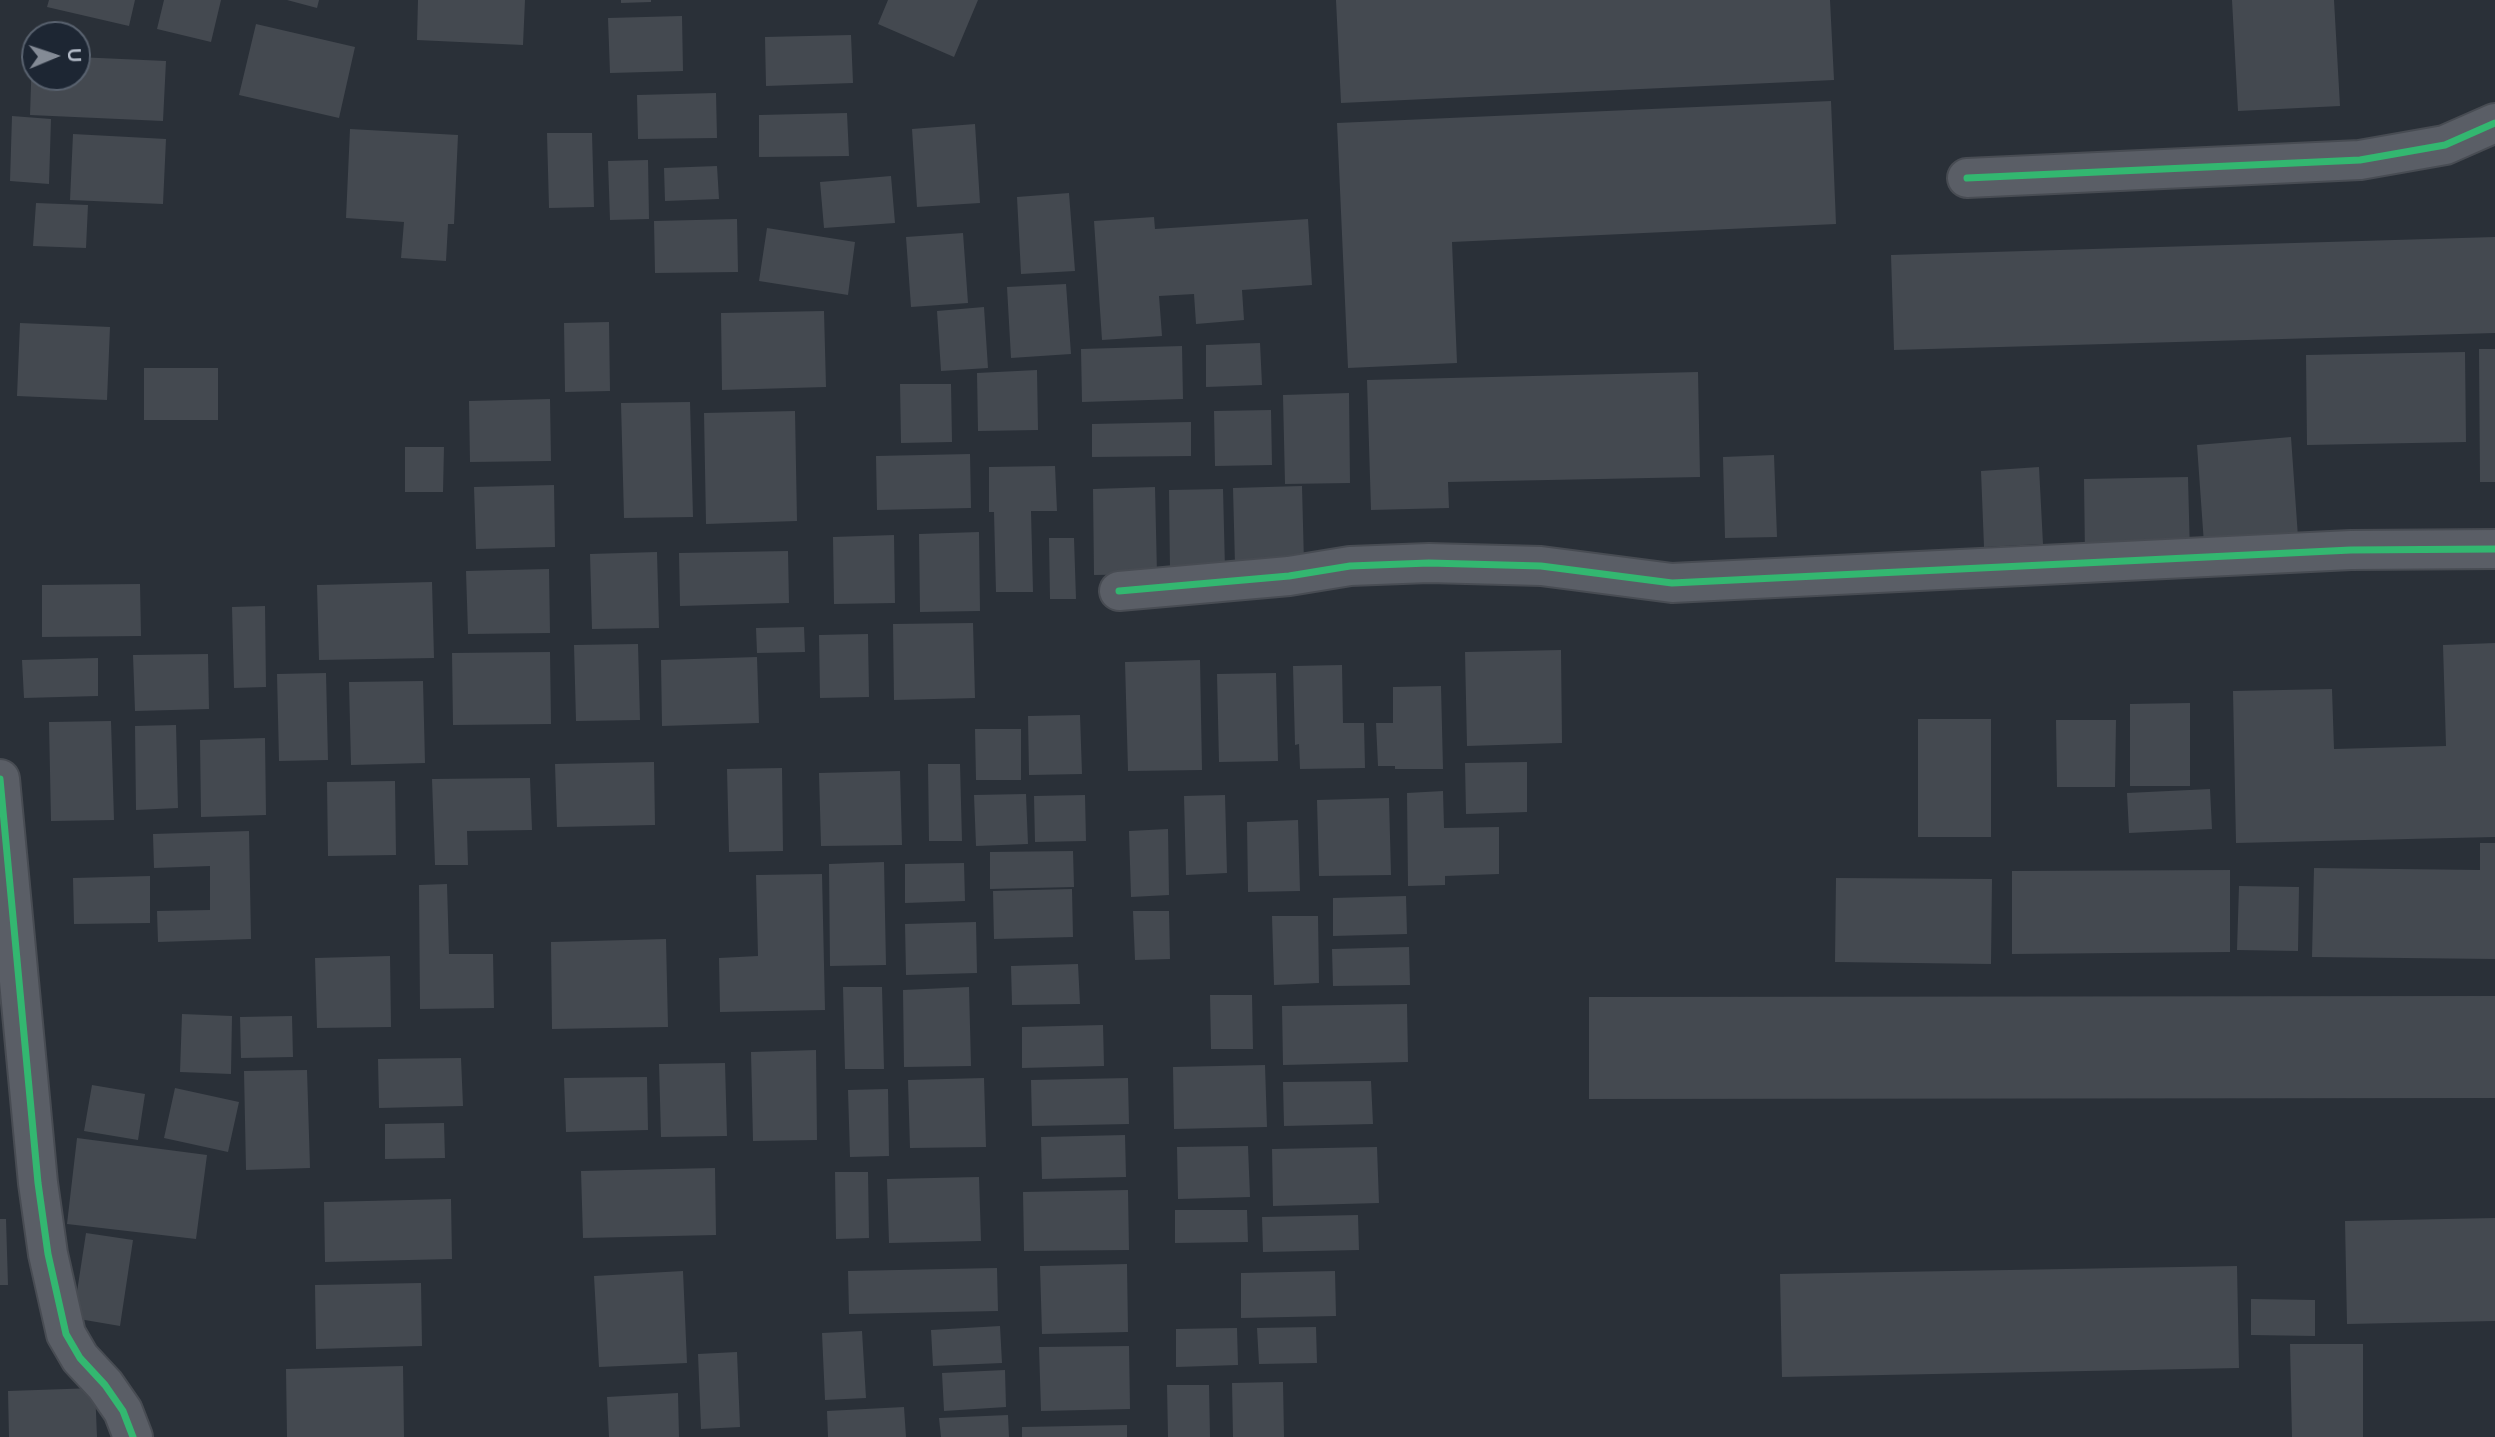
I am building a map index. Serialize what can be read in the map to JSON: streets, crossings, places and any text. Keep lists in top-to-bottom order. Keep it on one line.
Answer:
{"north":"right"}
